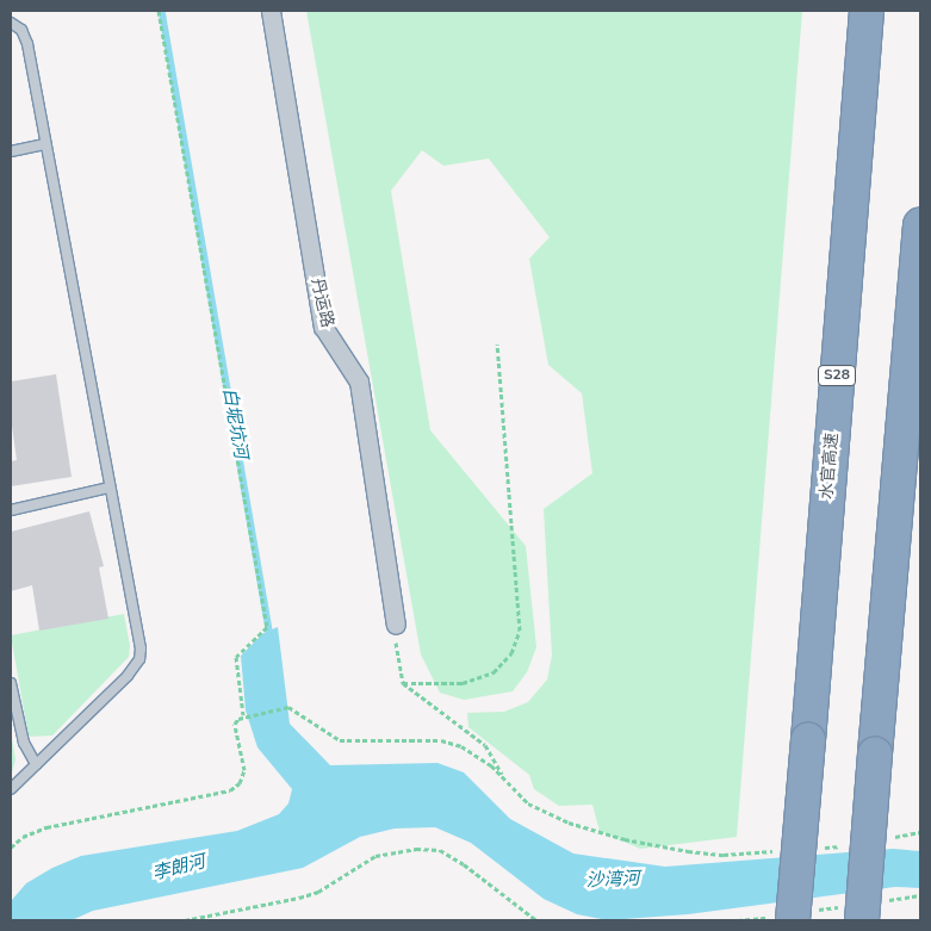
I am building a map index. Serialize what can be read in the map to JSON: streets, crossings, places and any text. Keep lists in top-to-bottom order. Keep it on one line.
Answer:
{"streets":{"highway":["S28","水官高速"],"street":["丹运路"]},"water":["白坭坑河","李朗河","沙湾河"]}
